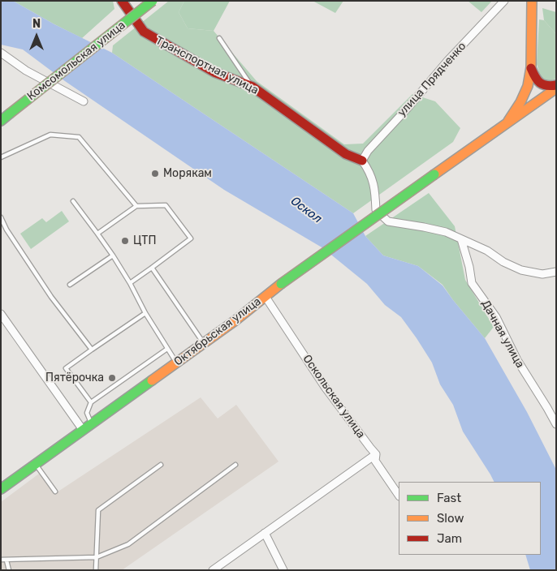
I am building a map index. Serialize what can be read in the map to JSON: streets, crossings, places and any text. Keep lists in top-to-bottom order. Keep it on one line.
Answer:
{"streets":{"main road":["Комсомольская улица","Транспортная улица","Октябрьская улица"],"street":["улица Прядченко","Дачная улица","Оскольская улица"]},"crossings":[["Транспортная улица","улица Прядченко"],["Октябрьская улица","Оскольская улица"]],"water":["Оскол"],"places":["Морякам","ЦТП","Пятёрочка"],"legend":["Fast","Slow","Jam"],"north":"top"}
